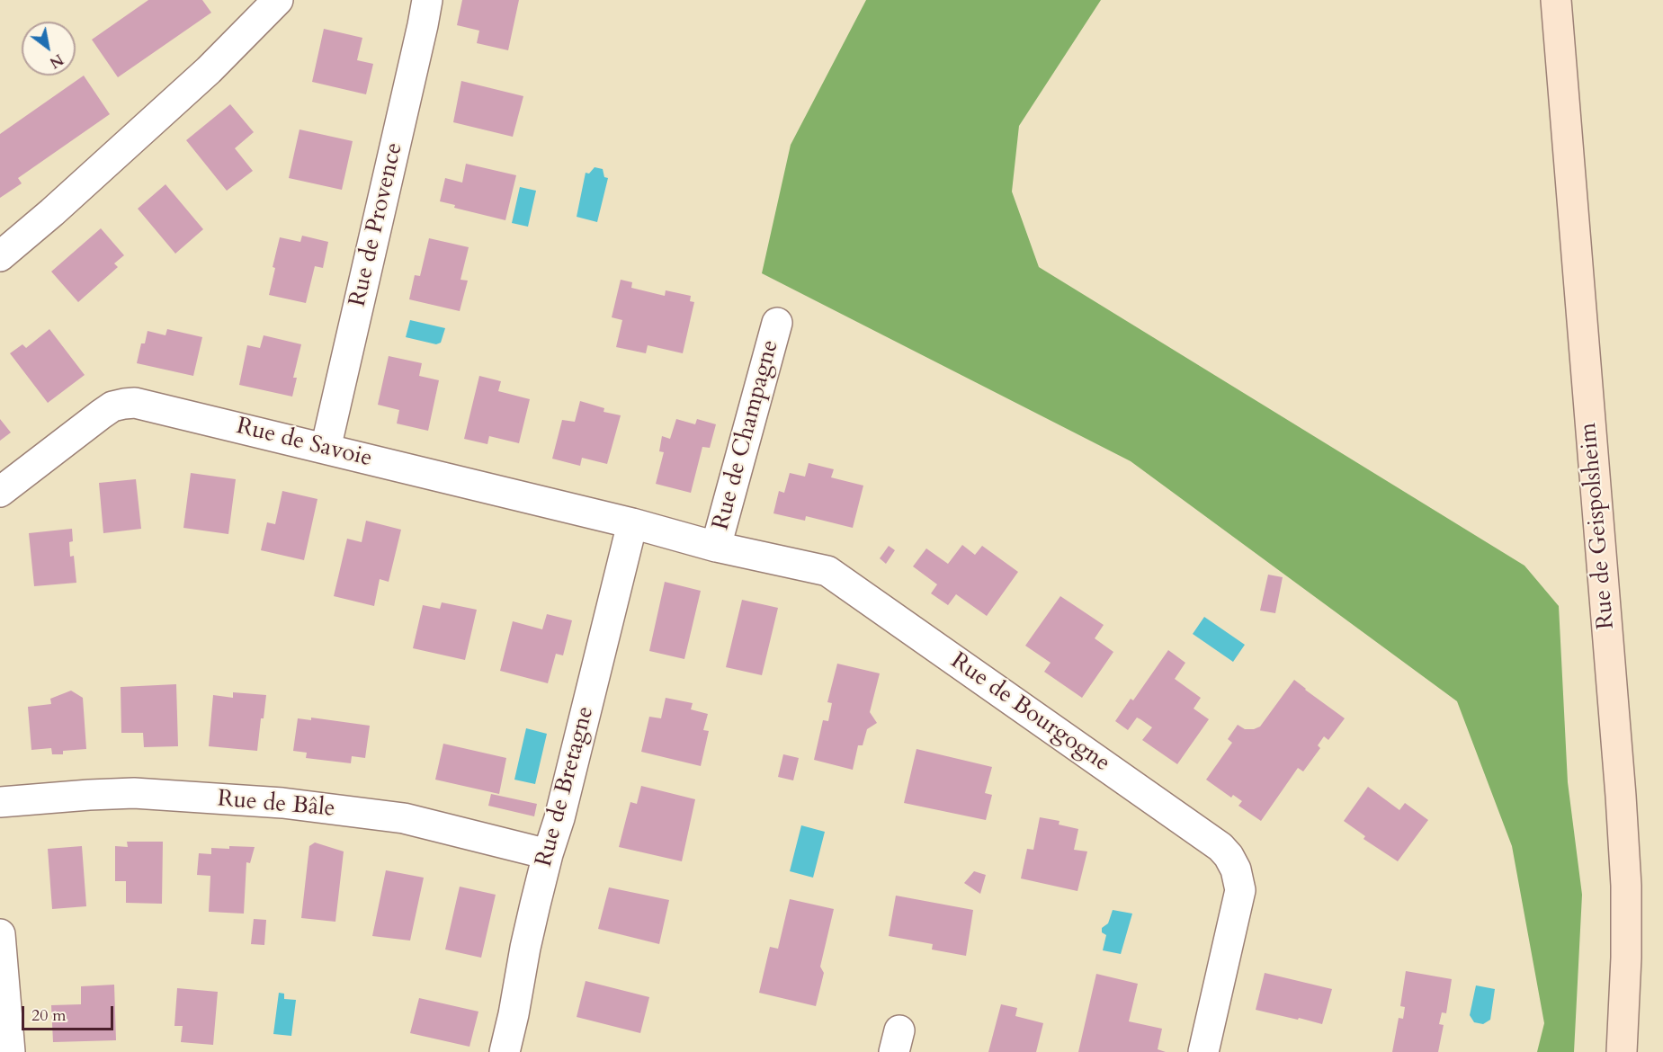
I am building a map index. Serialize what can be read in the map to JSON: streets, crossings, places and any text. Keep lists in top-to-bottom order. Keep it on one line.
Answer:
{"streets":{"main road":["Rue de Geispolsheim"],"street":["Rue de Provence","Rue de Champagne","Rue de Savoie","Rue de Bourgogne","Rue de Bretagne","Rue de Bâle"]},"crossings":[["Rue de Provence","Rue de Savoie"],["Rue de Champagne","Rue de Bourgogne"],["Rue de Savoie","Rue de Bourgogne"],["Rue de Savoie","Rue de Bretagne"],["Rue de Bourgogne","Rue de Bretagne"],["Rue de Bretagne","Rue de Bâle"]],"scale_bar":"20 m","north":"bottom right"}
